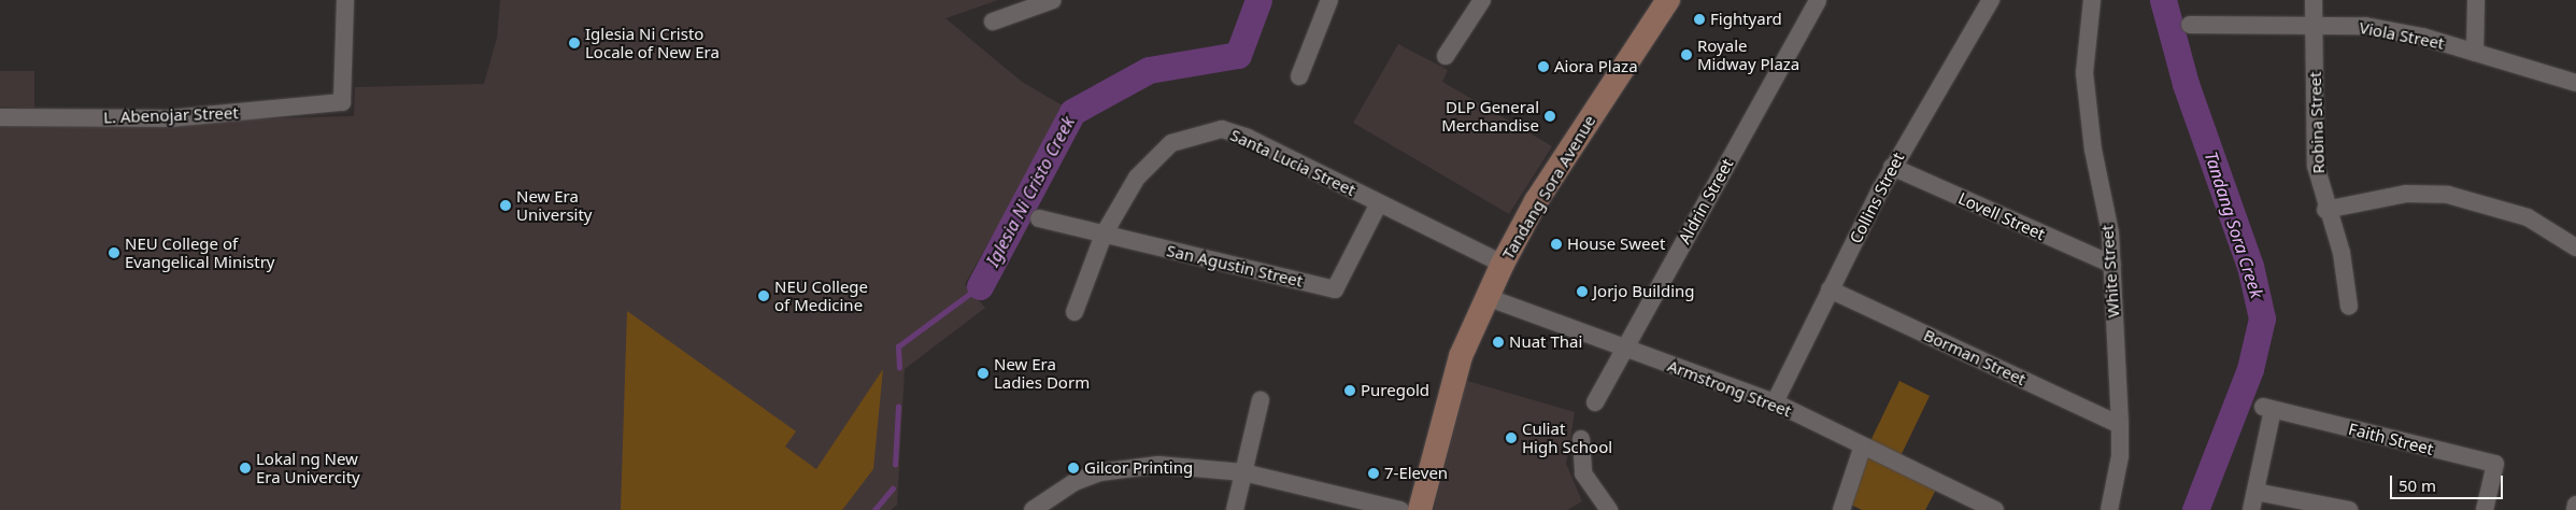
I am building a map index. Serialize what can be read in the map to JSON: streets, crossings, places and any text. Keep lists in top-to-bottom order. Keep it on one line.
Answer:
{"streets":{"main road":["Tandang Sora Avenue"],"street":["Viola Street","L. Abenojar Street","Robina Street","Santa Lucia Street","Collins Street","Aldrin Street","Lovell Street","San Agustin Street","White Street","Borman Street","Armstrong Street","Faith Street"]},"crossings":[["Viola Street","Robina Street"],["Santa Lucia Street","Tandang Sora Avenue"],["Santa Lucia Street","San Agustin Street"],["Tandang Sora Avenue","Armstrong Street"],["Collins Street","Lovell Street"],["Collins Street","Borman Street"],["Collins Street","Armstrong Street"],["Aldrin Street","Armstrong Street"],["Lovell Street","White Street"],["White Street","Borman Street"]],"water":["Iglesia Ni Cristo Creek","Tandang Sora Creek"],"places":["Fightyard","Iglesia Ni Cristo Locale of New Era","Royale Midway Plaza","Aiora Plaza","DLP General Merchandise","New Era University","House Sweet","NEU College of Evangelical Ministry","Jorjo Building","NEU College of Medicine","Nuat Thai","New Era Ladies Dorm","Puregold","Culiat High School","Lokal ng New Era Univercity","Gilcor Printing","7-Eleven"],"scale_bar":"50 m"}
